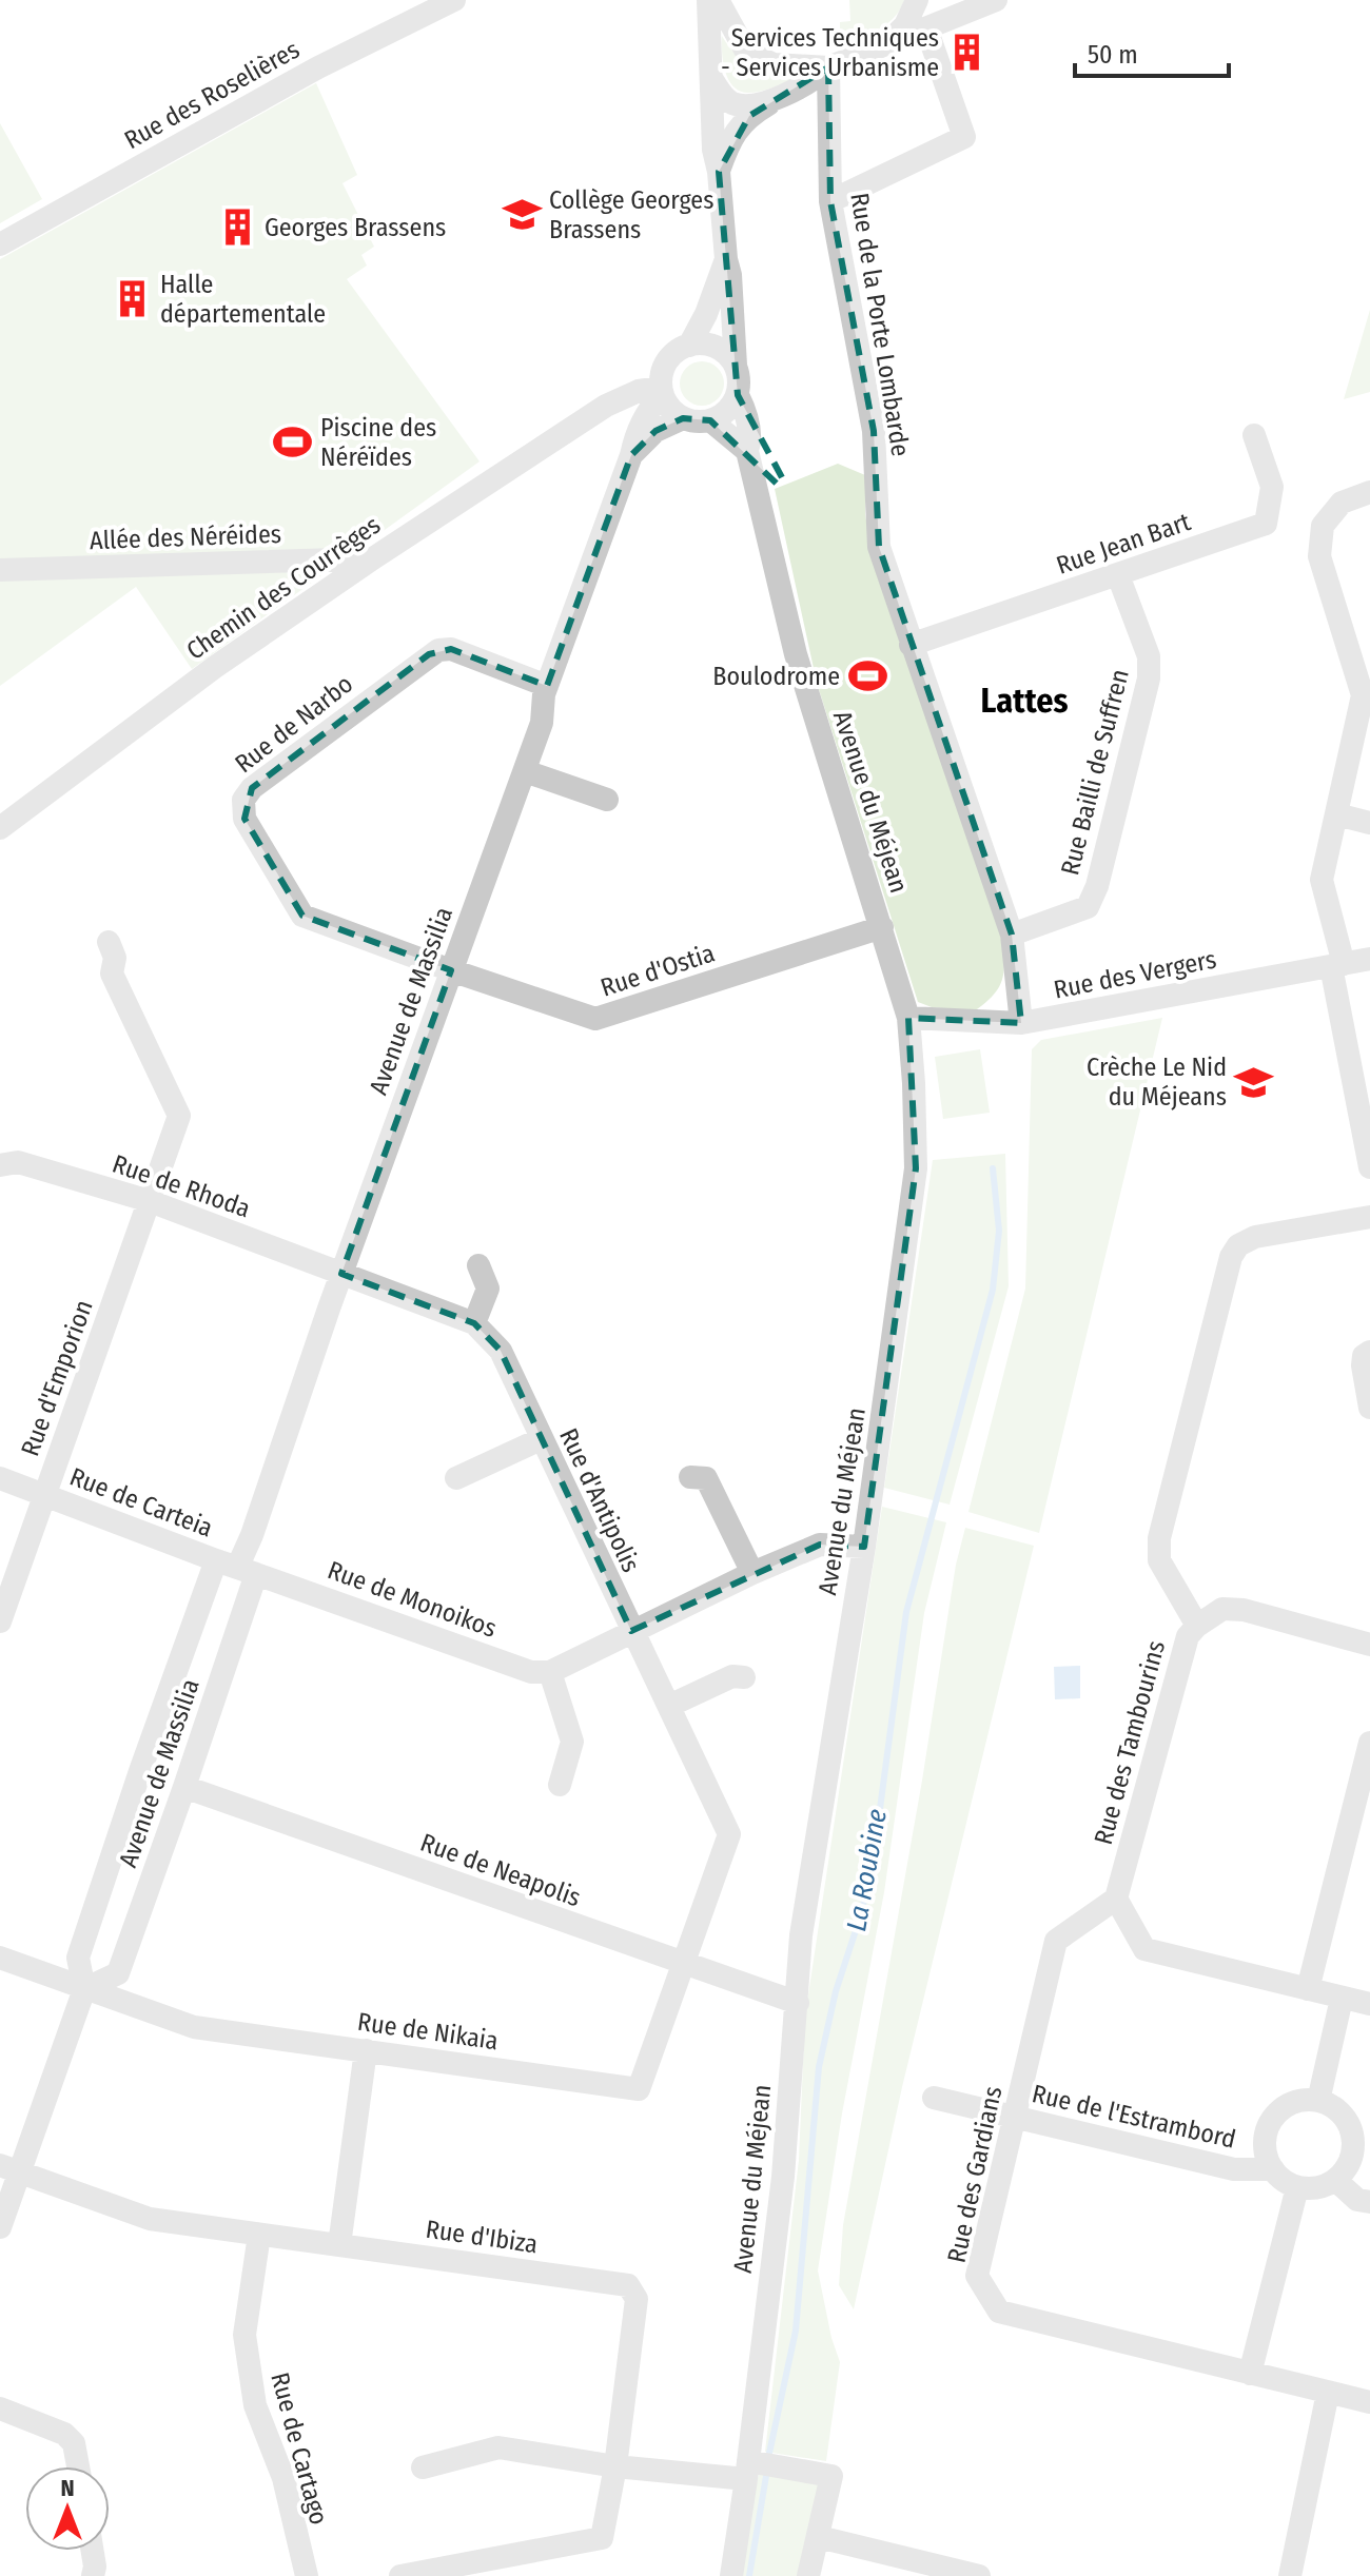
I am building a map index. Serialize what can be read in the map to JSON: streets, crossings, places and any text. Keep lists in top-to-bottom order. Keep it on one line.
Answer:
{"streets":{"street":["Rue des Roselières","Rue de la Porte Lombarde","Allée des Néréides","Rue Jean Bart","Chemin des Courrèges","Rue de Narbo","Rue Bailli de Suffren","Avenue du Méjean","Rue d'Ostia","Rue des Vergers","Avenue de Massilia","Rue de Rhoda","Rue d'Emporion","Rue d'Antipolis","Rue de Carteia","Rue de Monoikos","Rue des Tambourins","Rue de Neapolis","Rue de Nikaia","Rue de l'Estrambord","Rue des Gardians","Rue d'Ibiza","Rue de Cartago"]},"crossings":[["Rue de la Porte Lombarde","Rue Jean Bart"],["Rue de la Porte Lombarde","Rue Bailli de Suffren"],["Rue de la Porte Lombarde","Rue des Vergers"],["Allée des Néréides","Chemin des Courrèges"],["Rue Jean Bart","Rue Bailli de Suffren"],["Chemin des Courrèges","Avenue du Méjean"],["Chemin des Courrèges","Avenue de Massilia"],["Rue de Narbo","Rue d'Ostia"],["Rue de Narbo","Avenue de Massilia"],["Avenue du Méjean","Rue d'Ostia"],["Avenue du Méjean","Rue des Vergers"],["Avenue du Méjean","Avenue de Massilia"],["Avenue du Méjean","Rue de Neapolis"],["Rue d'Ostia","Avenue de Massilia"],["Avenue de Massilia","Rue de Rhoda"],["Avenue de Massilia","Rue d'Antipolis"],["Avenue de Massilia","Rue de Carteia"],["Avenue de Massilia","Rue de Monoikos"],["Avenue de Massilia","Rue de Neapolis"],["Avenue de Massilia","Rue de Nikaia"],["Avenue de Massilia","Rue d'Ibiza"],["Rue de Rhoda","Rue d'Emporion"],["Rue de Rhoda","Rue d'Antipolis"],["Rue d'Emporion","Rue de Carteia"],["Rue d'Antipolis","Rue de Neapolis"],["Rue d'Antipolis","Rue de Nikaia"],["Rue de Carteia","Rue de Monoikos"],["Rue des Tambourins","Rue des Gardians"],["Rue de Neapolis","Rue de Nikaia"],["Rue de l'Estrambord","Rue des Gardians"],["Rue d'Ibiza","Rue de Cartago"]],"districts":["Lattes"],"water":["La Roubine"],"places":{"building":["Services Techniques - Services Urbanisme","Georges Brassens","Halle départementale"],"school or university":["Collège Georges Brassens","Crèche Le Nid du Méjeans"],"sports":["Piscine des Néréïdes","Boulodrome"]},"scale_bar":"50 m","north":"top"}
